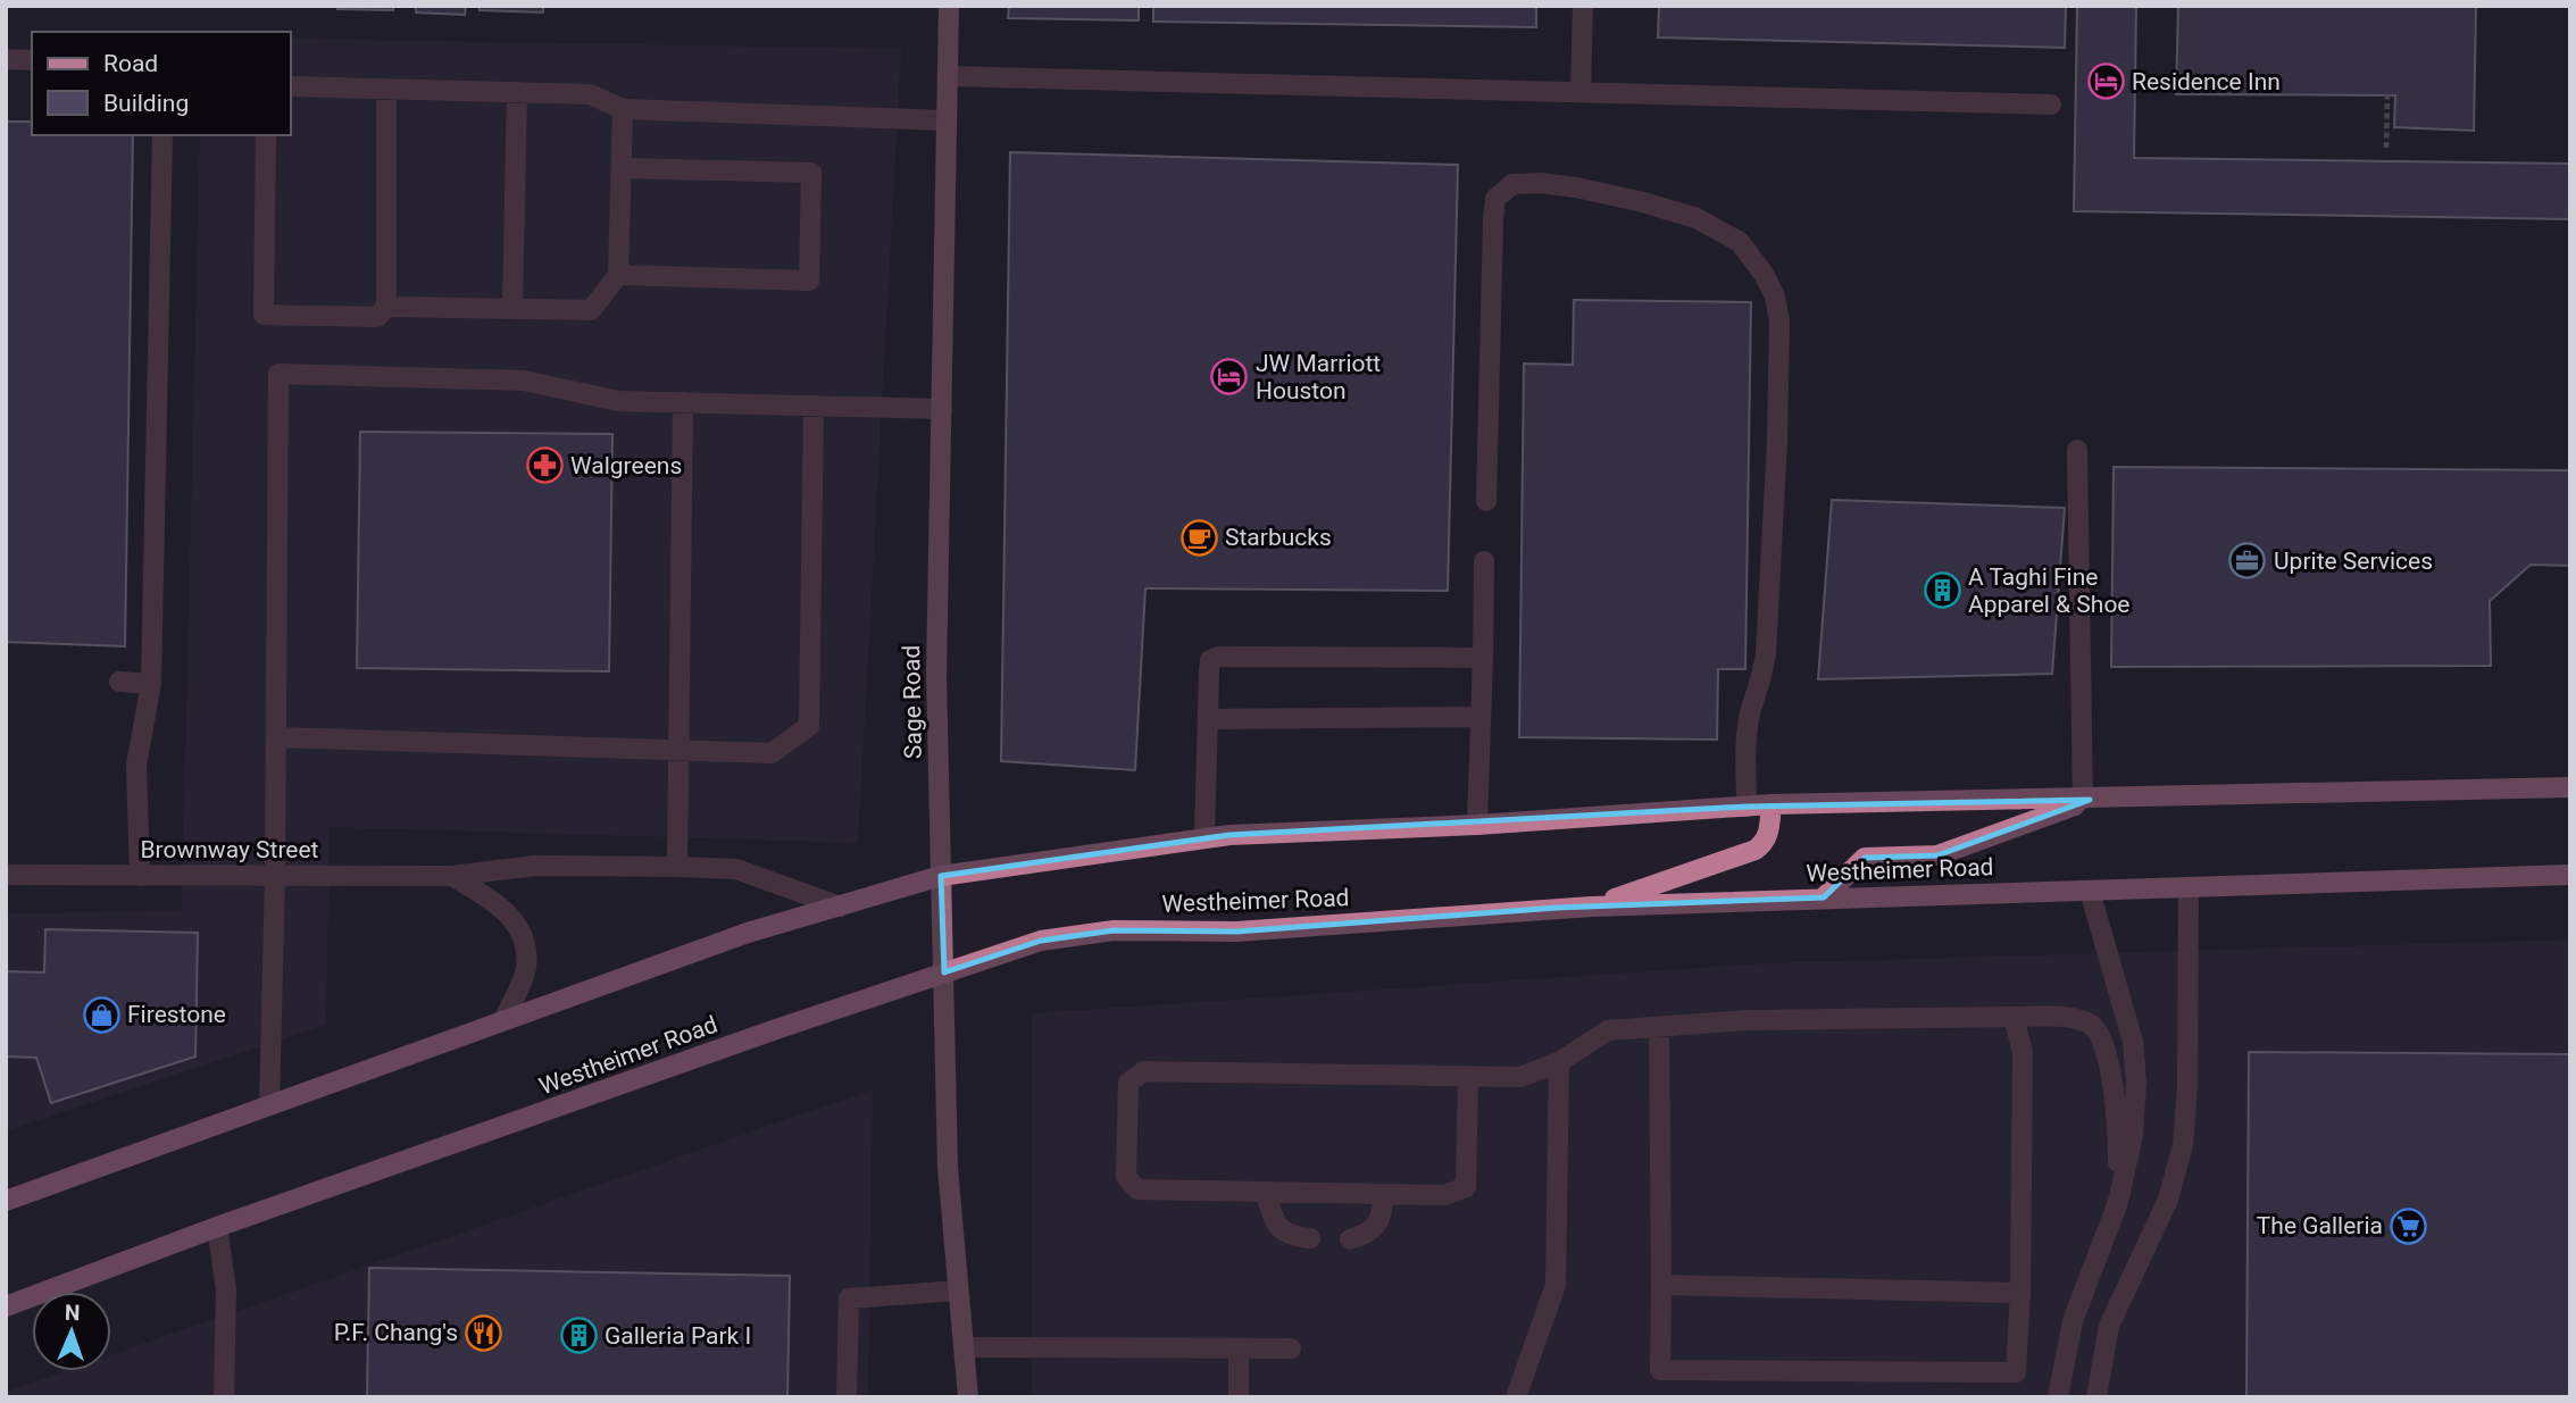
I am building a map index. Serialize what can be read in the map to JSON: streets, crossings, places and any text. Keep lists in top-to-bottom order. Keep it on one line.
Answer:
{"streets":{"main road":["Sage Road","Westheimer Road"],"street":["Brownway Street"]},"crossings":[["Sage Road","Westheimer Road"]],"places":{"hotel":["Residence Inn","JW Marriott Houston"],"pharmacy":["Walgreens"],"cafe":["Starbucks"],"office":["Uprite Services"],"building":["A Taghi Fine Apparel & Shoe","Galleria Park I"],"shop":["Firestone"],"supermarket":["The Galleria"],"restaurant":["P.F. Chang's"]},"legend":["Road","Building"],"north":"top"}
